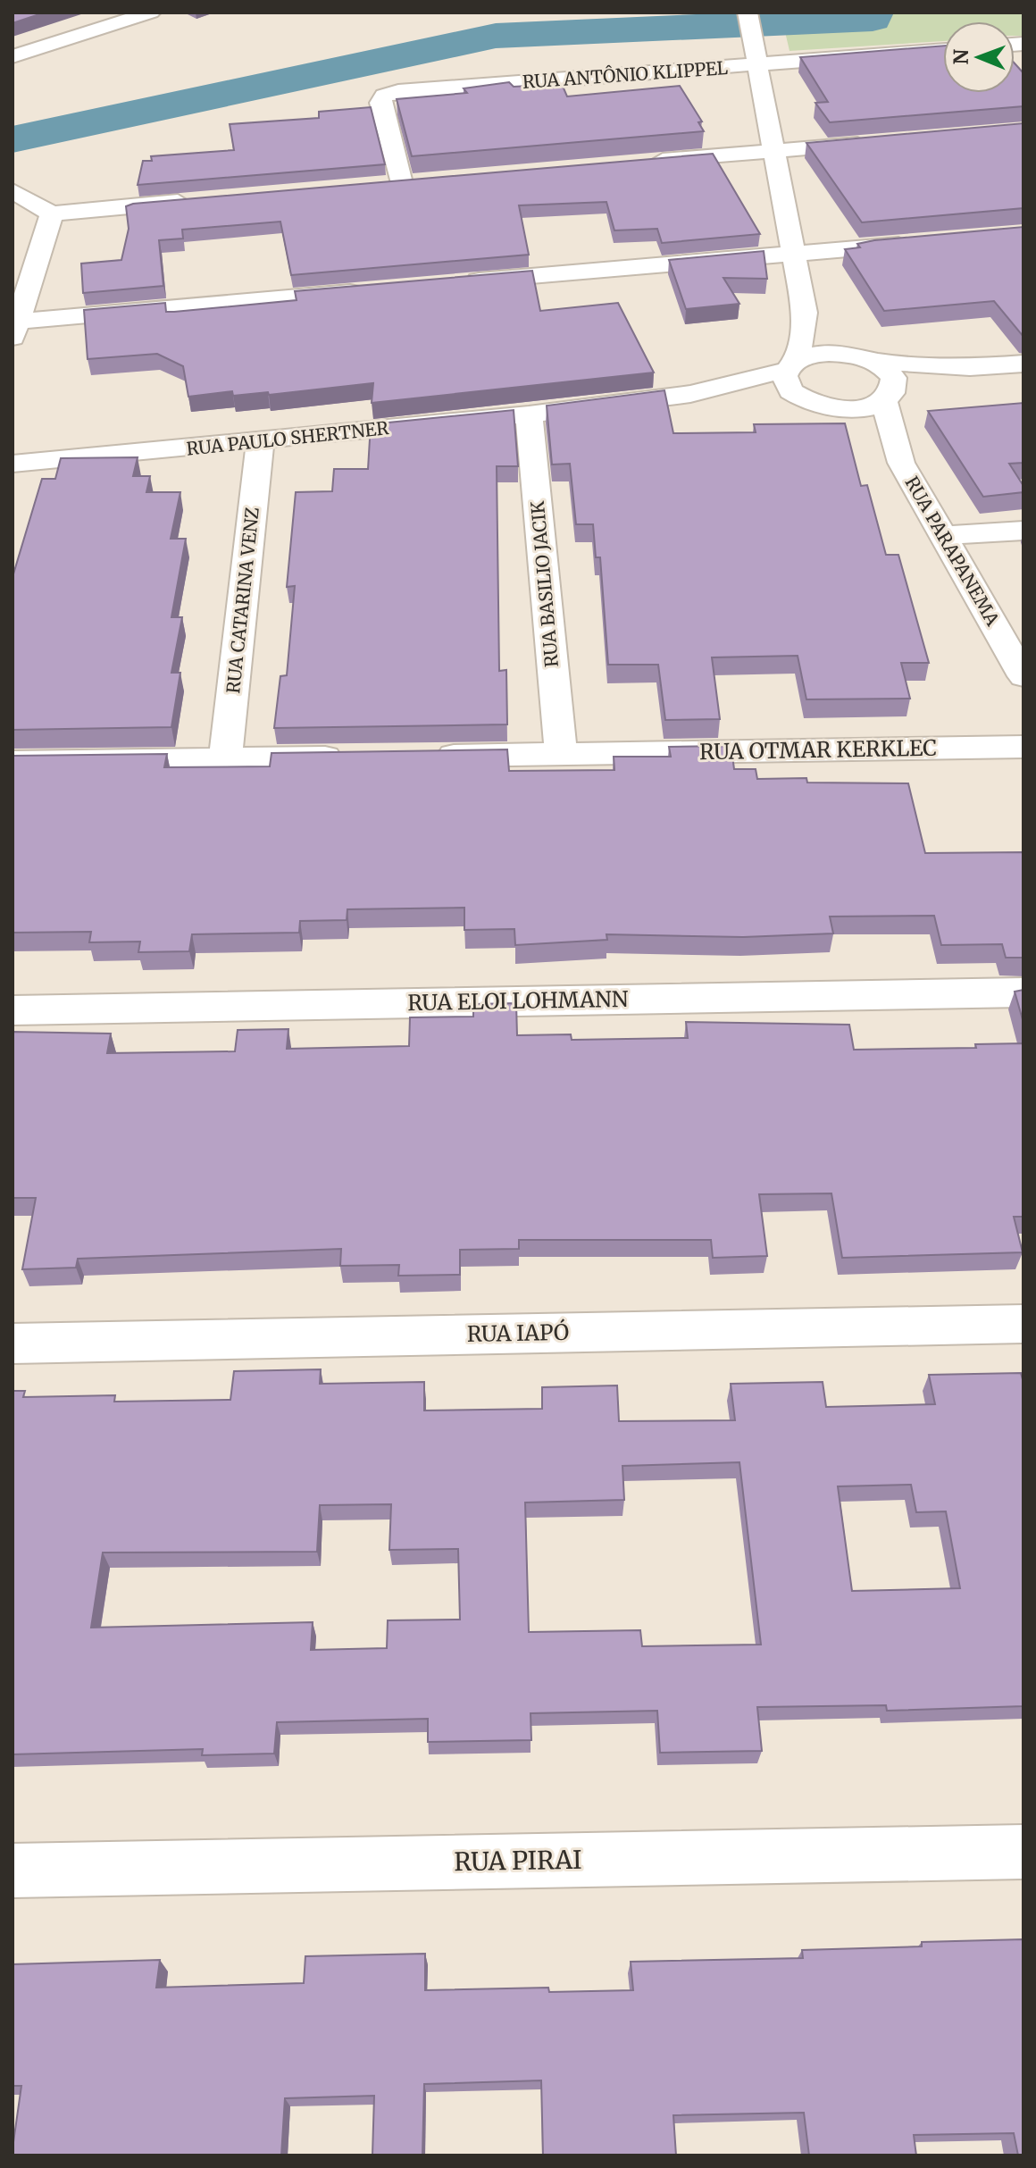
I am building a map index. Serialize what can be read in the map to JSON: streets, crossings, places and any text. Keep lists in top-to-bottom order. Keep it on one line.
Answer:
{"streets":{"street":["RUA ANTÔNIO KLIPPEL","RUA PAULO SHERTNER","RUA PARAPANEMA","RUA BASILIO JACIK","RUA CATARINA VENZ","RUA OTMAR KERKLEC","RUA ELOI LOHMANN","RUA IAPÓ","RUA PIRAI"]},"crossings":[["RUA PAULO SHERTNER","RUA PARAPANEMA"],["RUA PAULO SHERTNER","RUA BASILIO JACIK"],["RUA PAULO SHERTNER","RUA CATARINA VENZ"],["RUA BASILIO JACIK","RUA OTMAR KERKLEC"]],"north":"left"}
